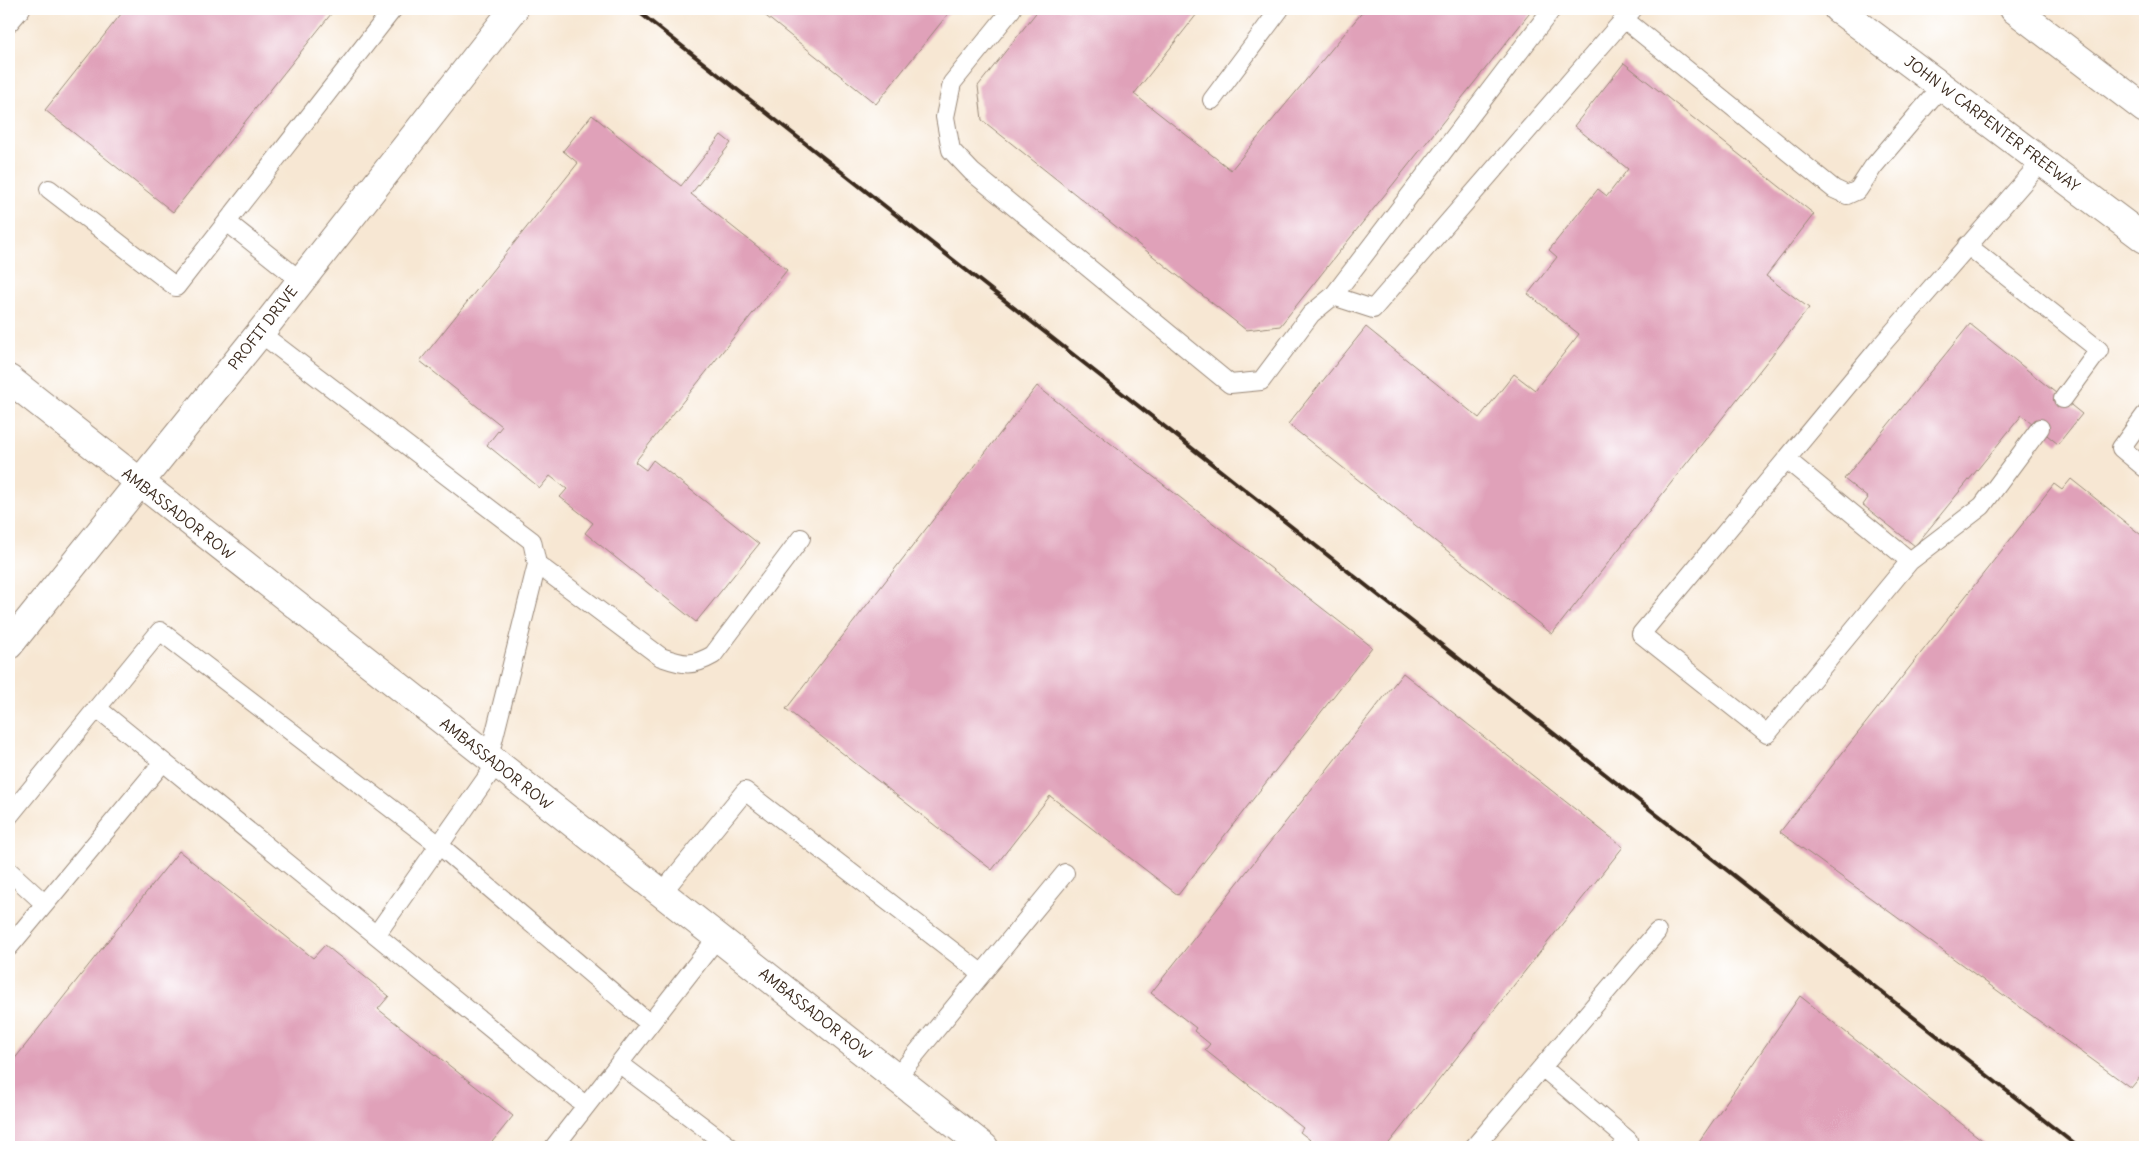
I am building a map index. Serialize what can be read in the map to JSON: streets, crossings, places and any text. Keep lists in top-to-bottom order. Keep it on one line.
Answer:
{"streets":{"main road":["JOHN W CARPENTER FREEWAY","PROFIT DRIVE","AMBASSADOR ROW"]},"crossings":[["PROFIT DRIVE","AMBASSADOR ROW"]]}
